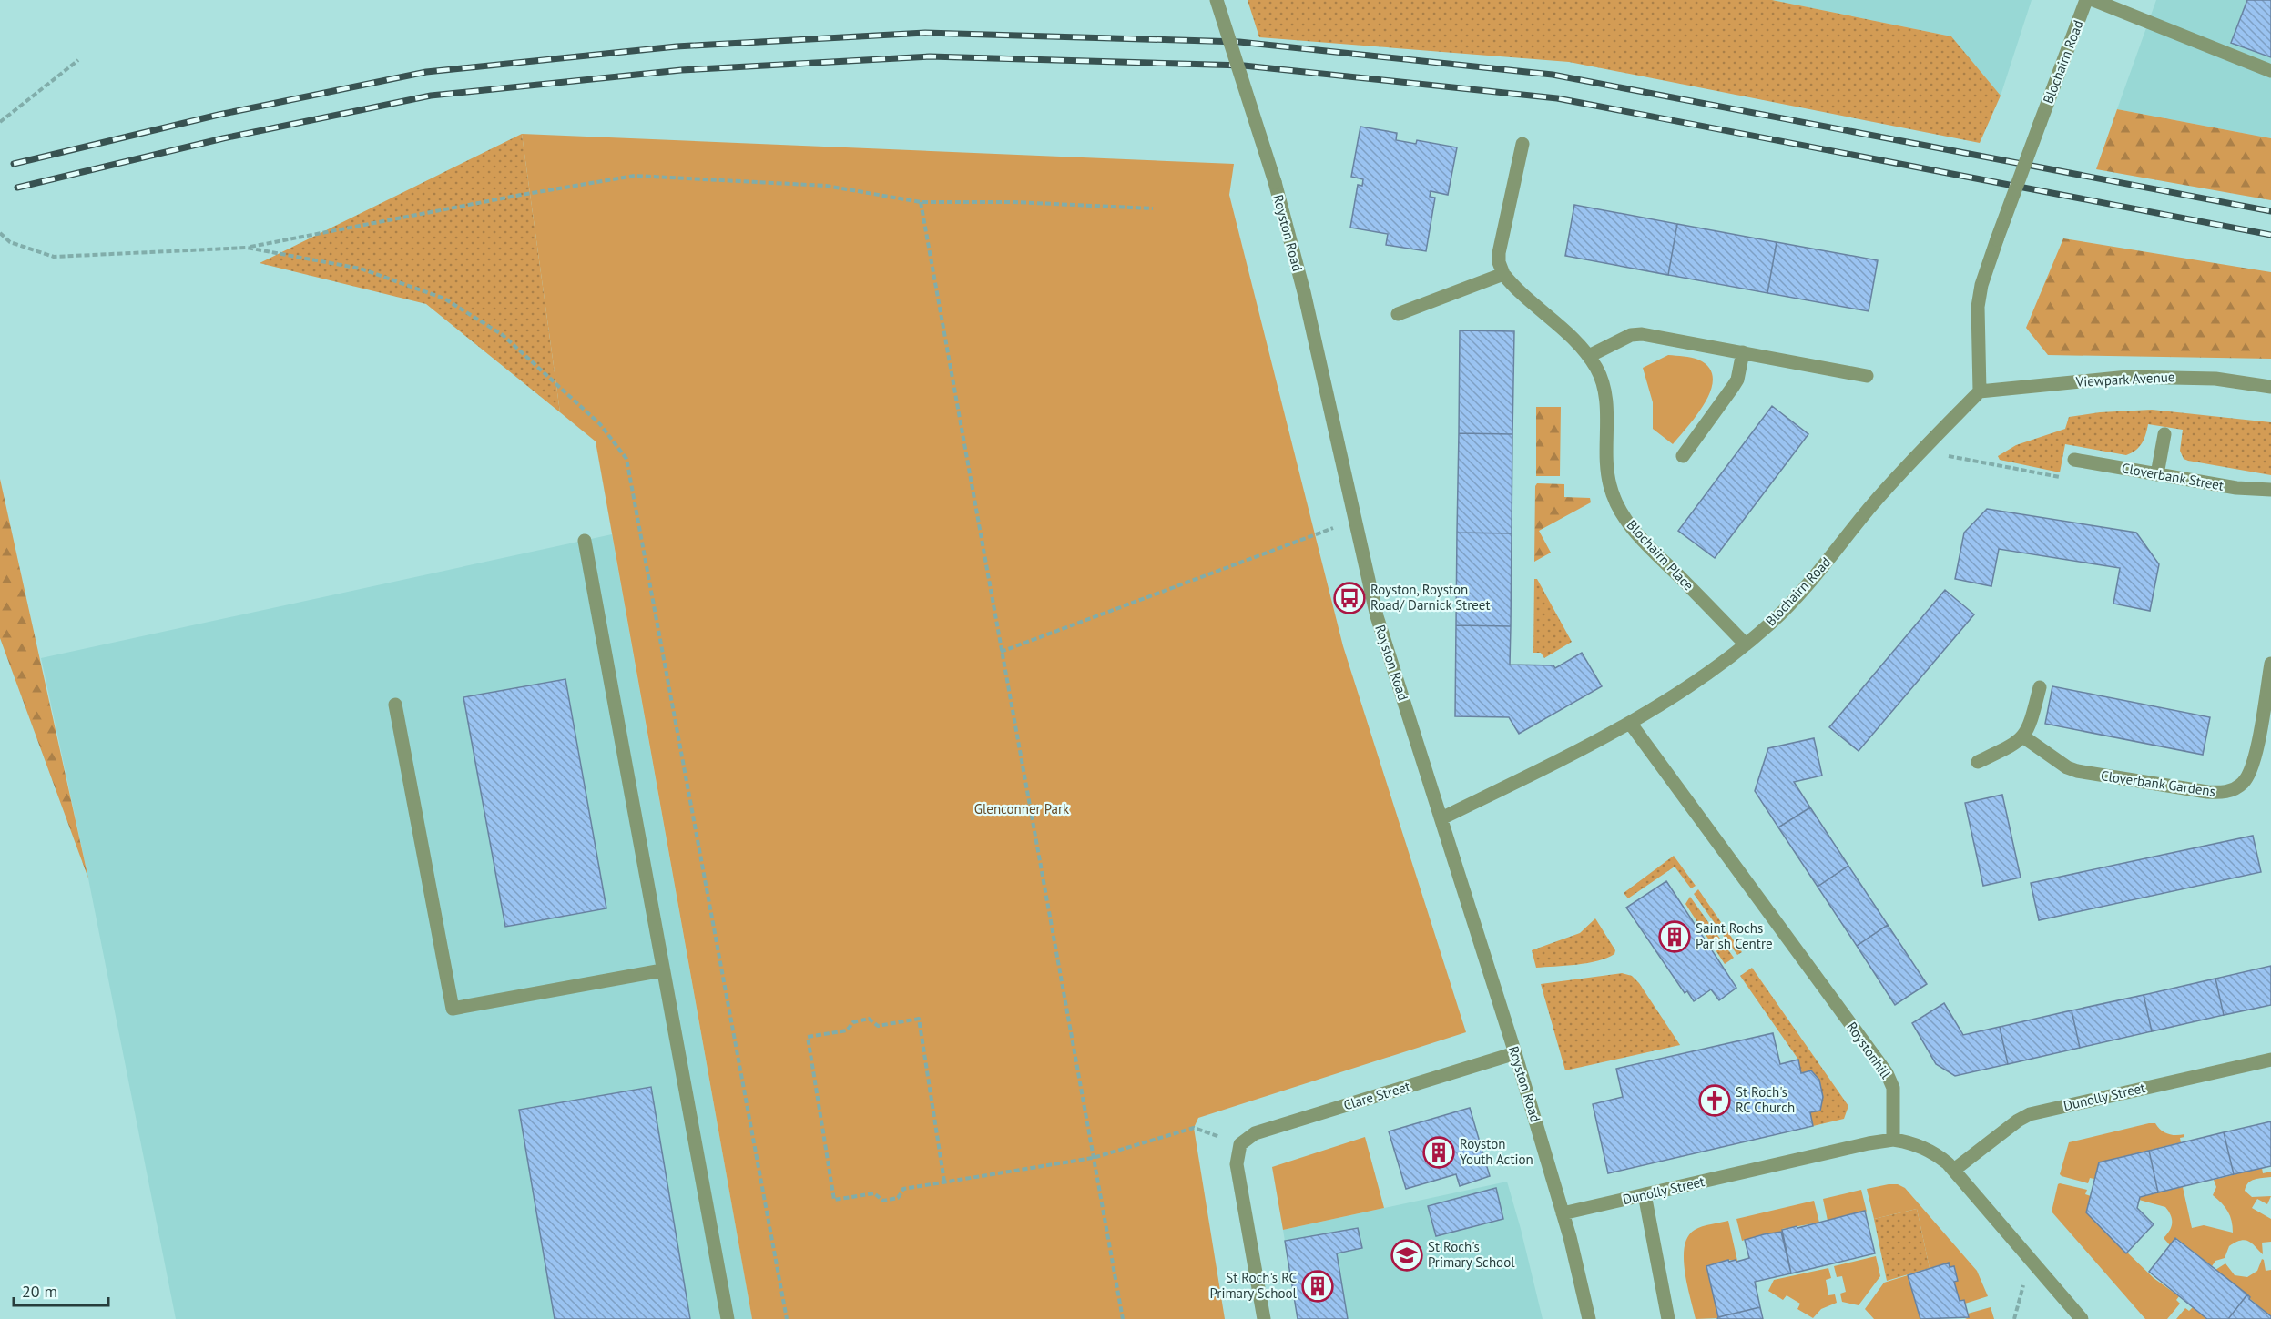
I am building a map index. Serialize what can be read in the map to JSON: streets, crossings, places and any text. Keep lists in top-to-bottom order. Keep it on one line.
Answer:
{"streets":{"street":["Blochairn Road","Royston Road","Viewpark Avenue","Cloverbank Street","Blochairn Place","Cloverbank Gardens","Roystonhill","Clare Street","Dunolly Street"]},"crossings":[["Blochairn Road","Royston Road"],["Blochairn Road","Viewpark Avenue"],["Blochairn Road","Blochairn Place"],["Blochairn Road","Roystonhill"],["Royston Road","Clare Street"],["Royston Road","Dunolly Street"],["Roystonhill","Dunolly Street"]],"parks":["Glenconner Park"],"places":{"bus stop":["Royston, Royston Road/ Darnick Street"],"building":["Saint Rochs Parish Centre","Royston Youth Action","St Roch's RC Primary School"],"church":["St Roch's RC Church"],"school or university":["St Roch's Primary School"]},"scale_bar":"20 m"}
